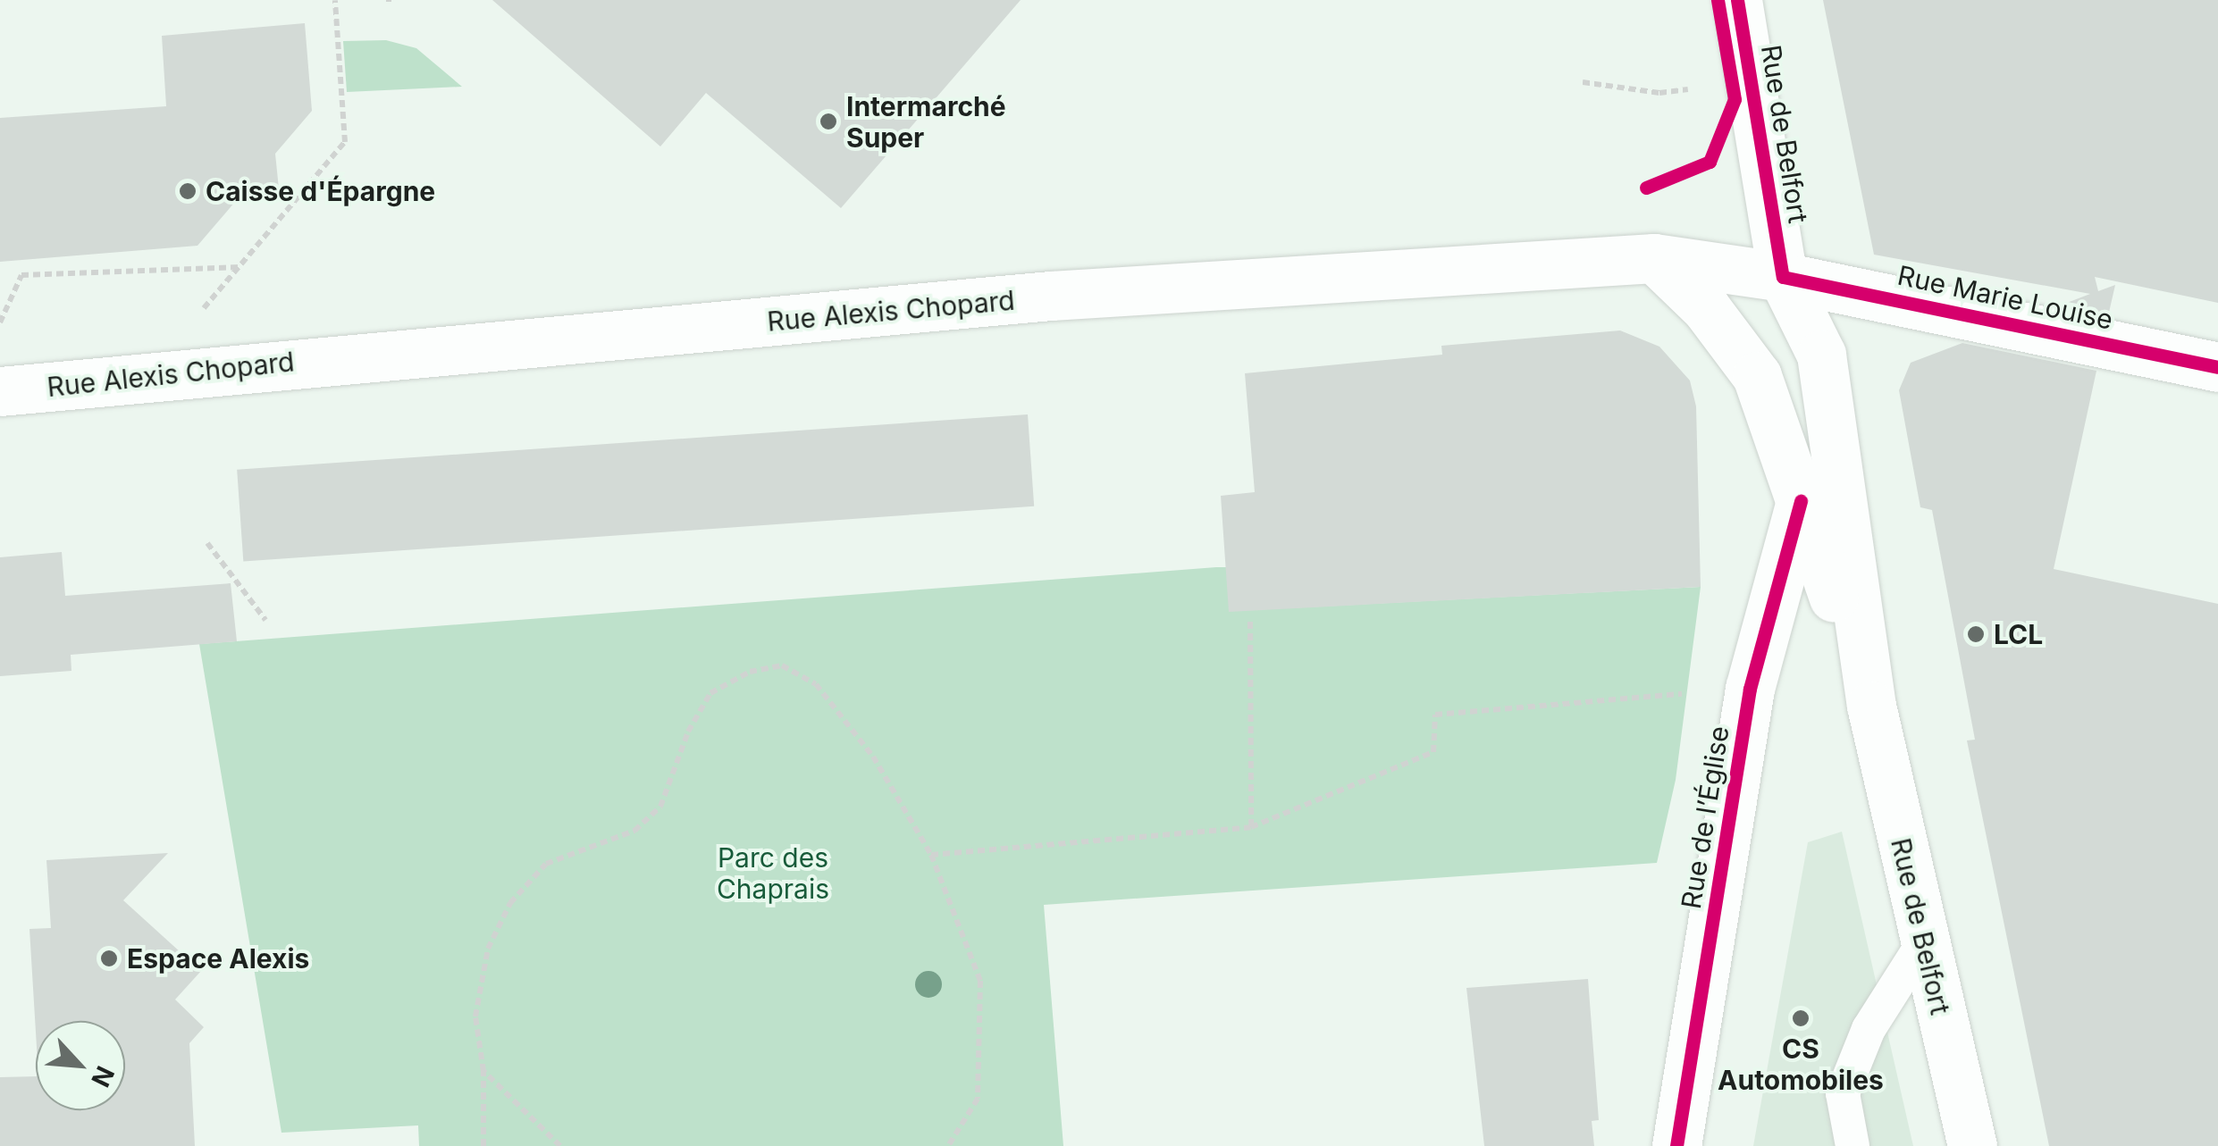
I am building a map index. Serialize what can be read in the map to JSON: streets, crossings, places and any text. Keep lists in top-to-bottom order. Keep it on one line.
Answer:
{"streets":{"main road":["Rue de Belfort","Rue Marie Louise","Rue Alexis Chopard","Rue de l’Église"]},"crossings":[["Rue de Belfort","Rue Marie Louise"],["Rue de Belfort","Rue Alexis Chopard"],["Rue de Belfort","Rue de l’Église"],["Rue Marie Louise","Rue Alexis Chopard"]],"parks":["Parc des Chaprais"],"places":["Intermarché Super","Caisse d'Épargne","LCL","Espace Alexis","CS Automobiles"],"north":"bottom right"}
